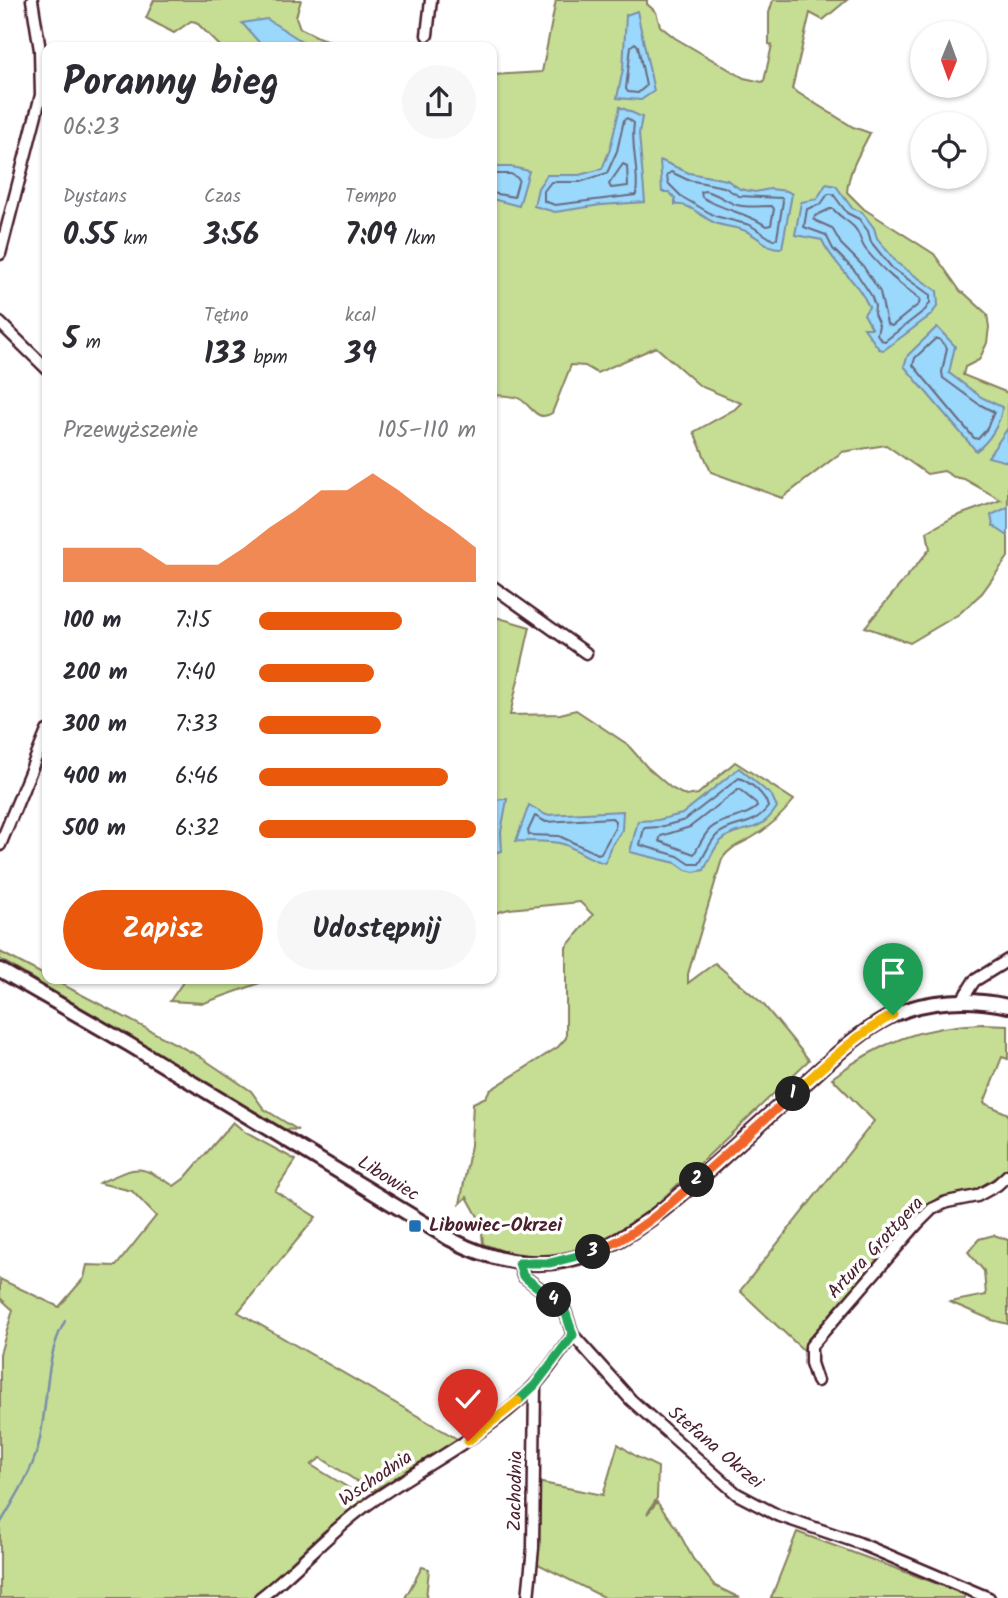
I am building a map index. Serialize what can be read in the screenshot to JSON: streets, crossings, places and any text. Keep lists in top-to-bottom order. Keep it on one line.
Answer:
{"streets":{"street":["Libowiec","Artura Grottgera","Stefana Okrzei","Wschodnia","Zachodnia"]},"crossings":[["Libowiec","Stefana Okrzei"],["Stefana Okrzei","Wschodnia"],["Wschodnia","Zachodnia"]],"places":{"transit":["Libowiec-Okrzei"]},"north":"bottom","page":{"heading":["Poranny bieg","06:23"],"stats":[["Dystans","0.55 km"],["Czas","3:56"],["Tempo","7:09 /km"],["5 m"],["Tętno","133 bpm"],["kcal","39"]],"chart":["Przewyższenie","105–110 m"],"list":[{"name":"100 m","note":"7:15"},{"name":"200 m","note":"7:40"},{"name":"300 m","note":"7:33"},{"name":"400 m","note":"6:46"},{"name":"500 m","note":"6:32"}],"buttons":["Zapisz","Udostępnij"],"pins":["1","2","3","4"]}}
